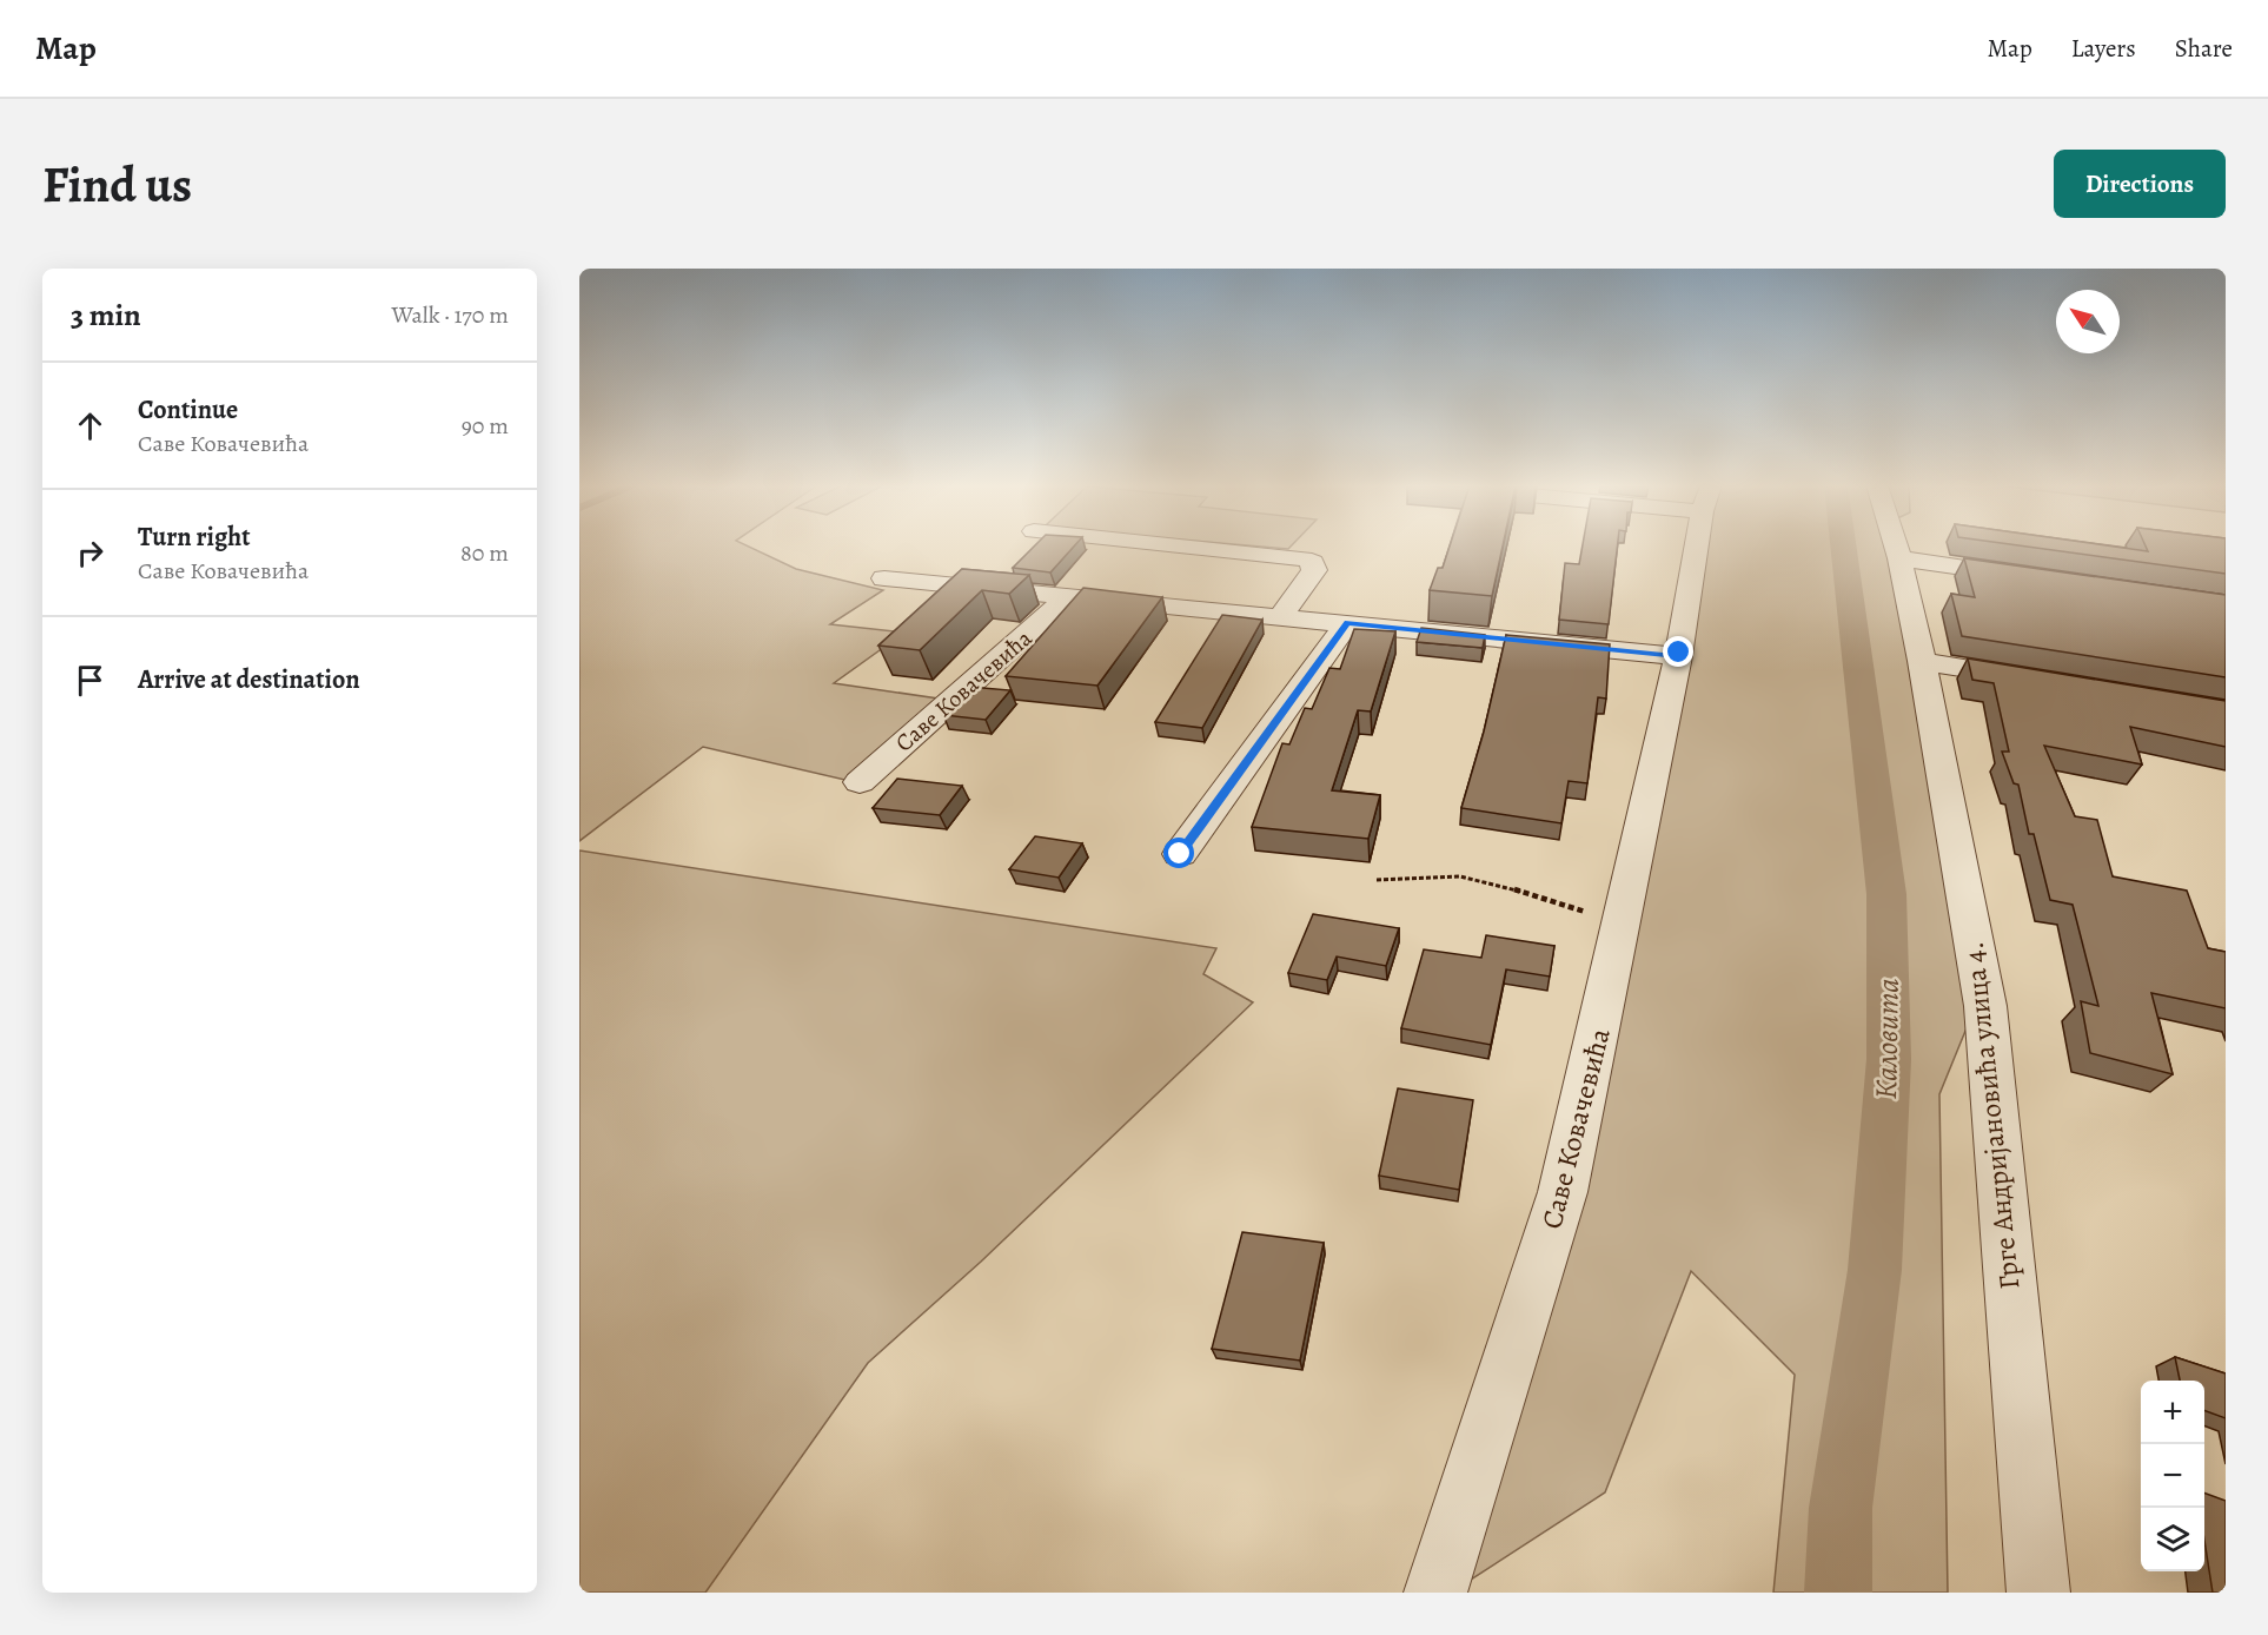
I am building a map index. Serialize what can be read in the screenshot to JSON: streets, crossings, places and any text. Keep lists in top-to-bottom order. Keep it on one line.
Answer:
{"streets":{"street":["Саве Ковачевића","Грге Андријановића улица 4."]},"water":["Каловита"],"north":"top left","page":{"header":"Map","nav":["Map","Layers","Share"],"buttons":"Directions","title":"Find us","heading":["3 min","Walk · 170 m"],"list":[["Continue","Саве Ковачевића","90 m"],["Turn right","Саве Ковачевића","80 m"],"Arrive at destination"],"map_buttons":["+","−"]}}
